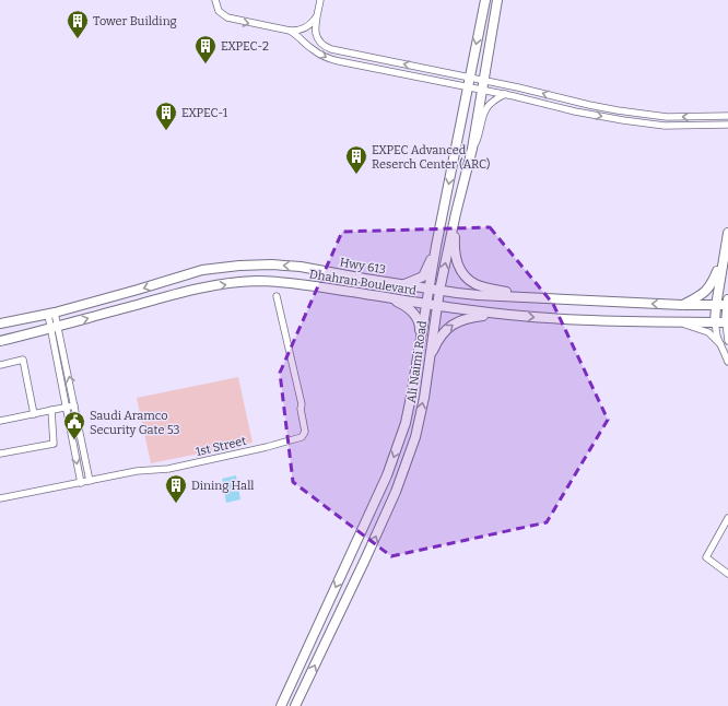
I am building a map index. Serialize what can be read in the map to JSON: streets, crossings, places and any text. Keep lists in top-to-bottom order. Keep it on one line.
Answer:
{"streets":{"main road":["Hwy 613","Dhahran Boulevard","Ali Naimi Road"],"street":["1st Street"]},"crossings":[["Hwy 613","Ali Naimi Road"],["Dhahran Boulevard","Ali Naimi Road"]],"one_way":["Hwy 613","Dhahran Boulevard"],"places":{"building":["Tower Building","EXPEC-2","EXPEC-1","EXPEC Advanced Reserch Center (ARC)","Dining Hall"],"public building":["Saudi Aramco Security Gate 53"]}}
